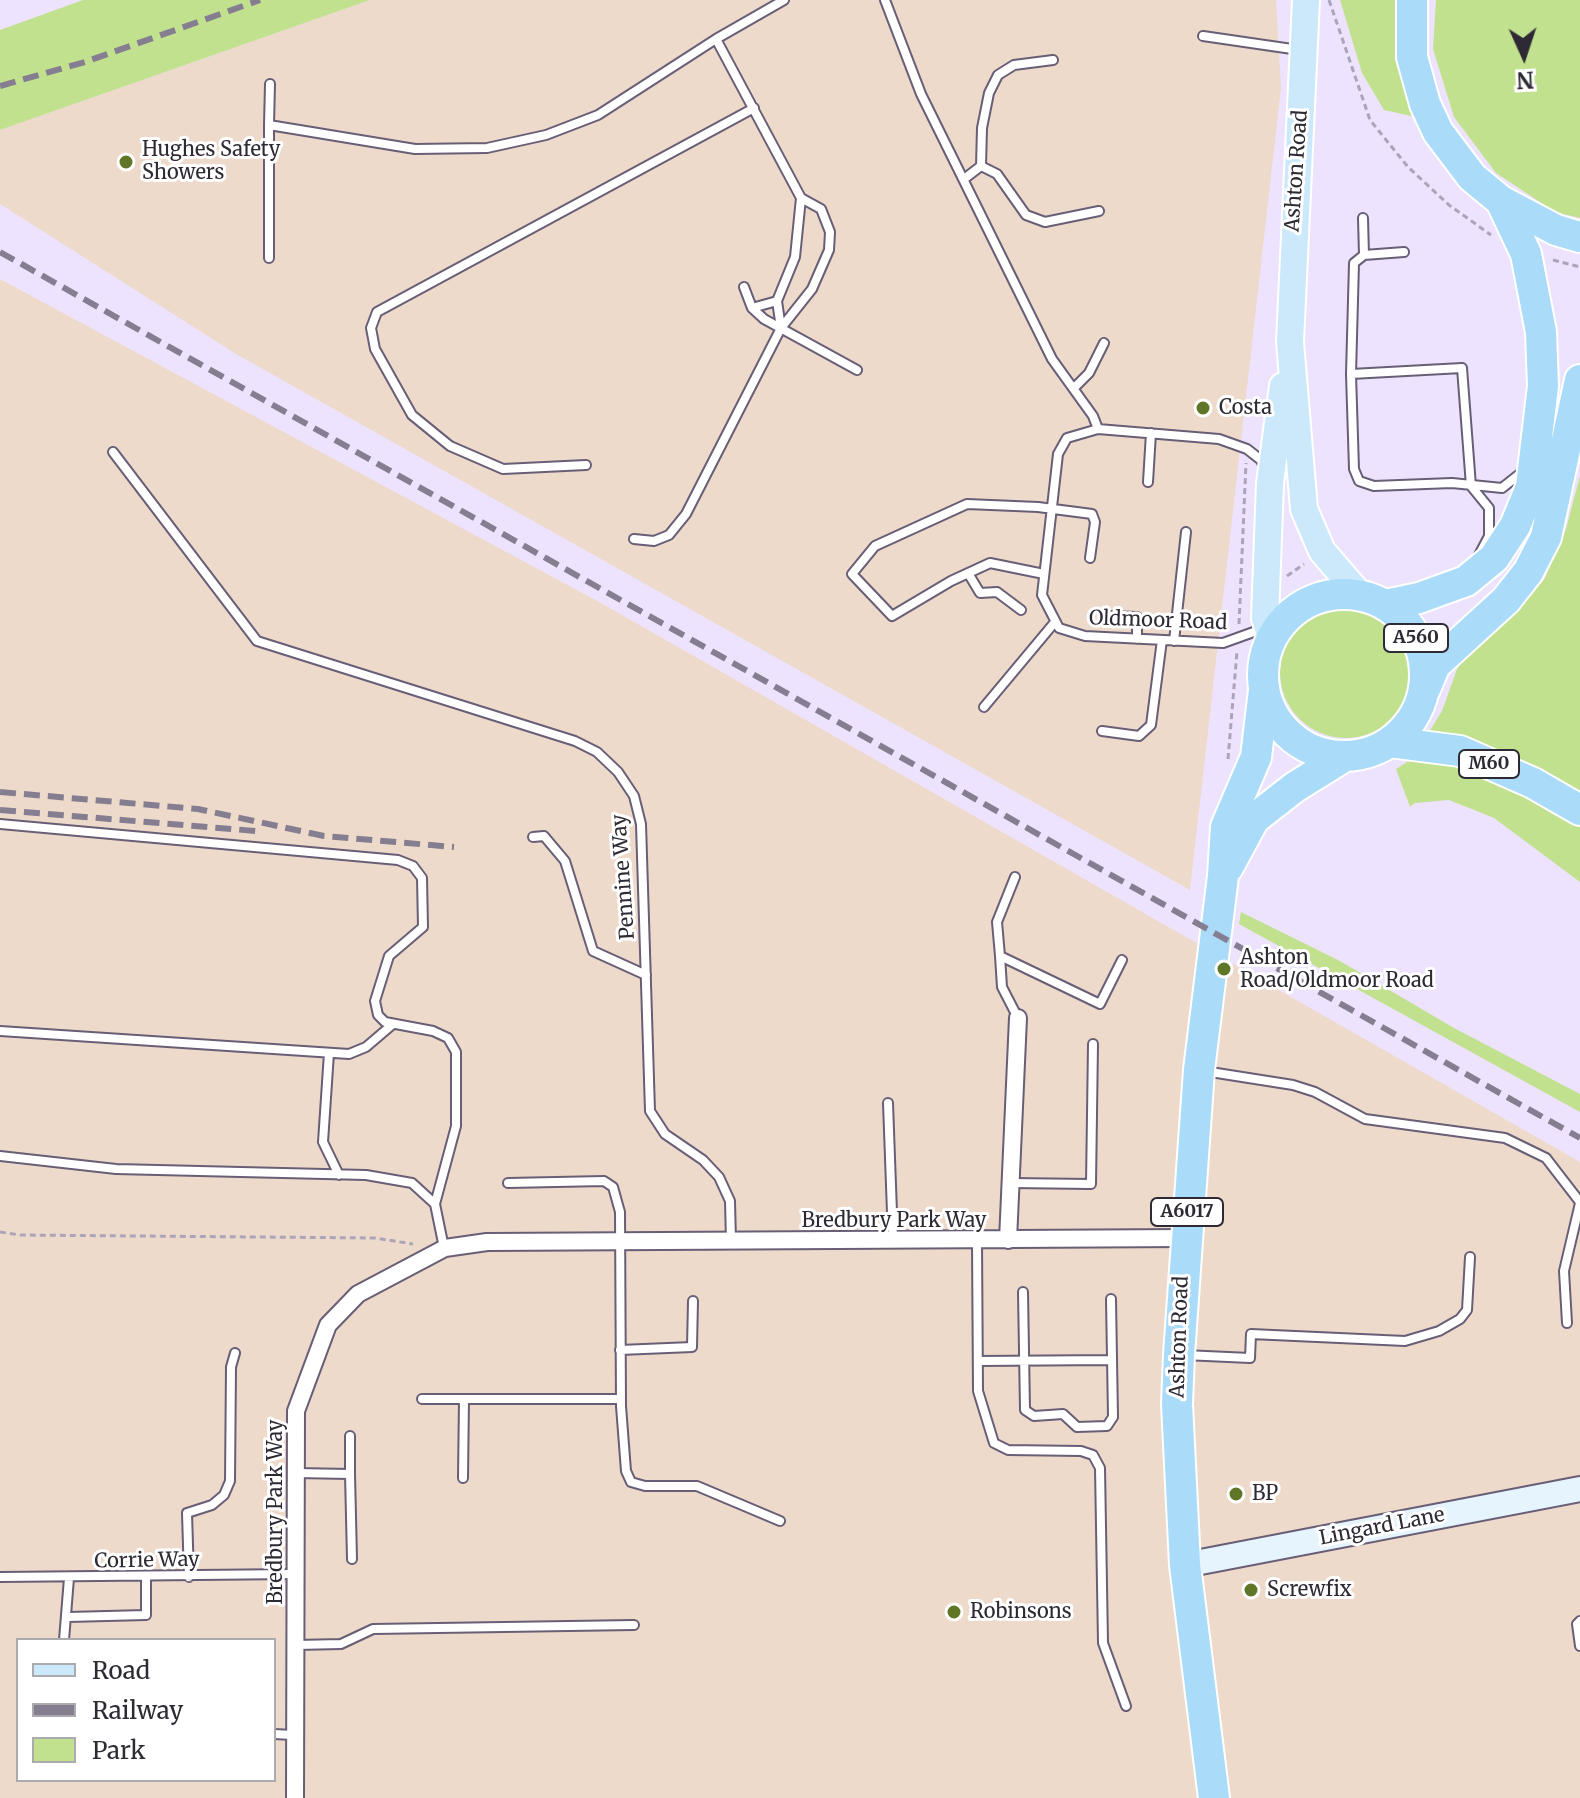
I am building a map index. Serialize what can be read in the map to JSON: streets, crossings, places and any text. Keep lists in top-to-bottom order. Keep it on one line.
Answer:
{"streets":{"highway":["Ashton Road","A560","M60","A6017"],"street":["Bredbury Park Way","Lingard Lane"],"lane":["Oldmoor Road","Pennine Way","Corrie Way"]},"crossings":[["Ashton Road","Oldmoor Road"],["Ashton Road","A560"],["Ashton Road","M60"],["Ashton Road","Bredbury Park Way"],["Ashton Road","Lingard Lane"],["Oldmoor Road","A560"],["Oldmoor Road","M60"],["A560","M60"],["Pennine Way","Bredbury Park Way"],["Bredbury Park Way","Corrie Way"]],"places":["Hughes Safety Showers","Costa","Ashton Road/Oldmoor Road","BP","Screwfix","Robinsons"],"legend":["Road","Railway","Park"],"north":"bottom"}
